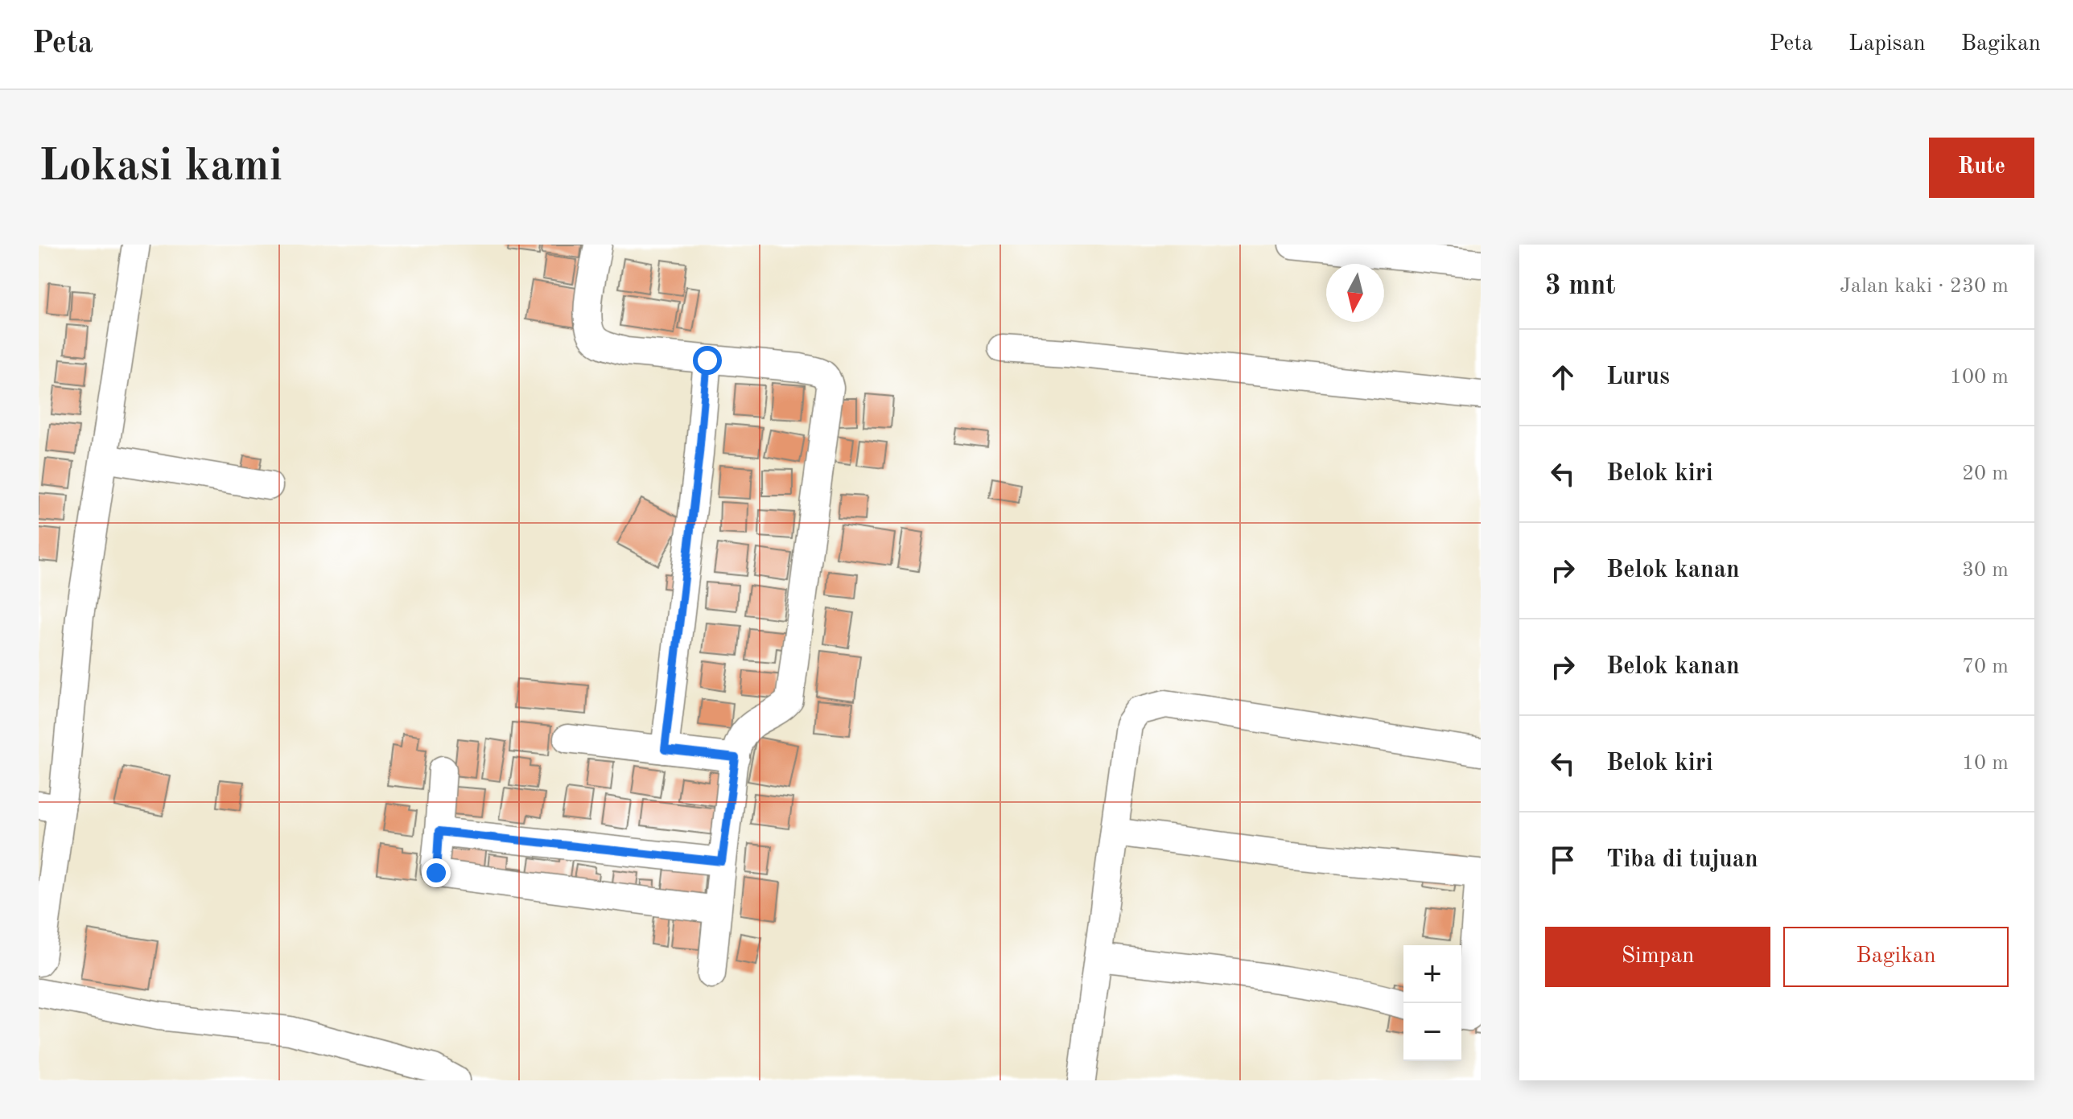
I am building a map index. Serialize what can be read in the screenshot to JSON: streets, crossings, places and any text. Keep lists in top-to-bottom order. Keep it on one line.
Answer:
{"north":"bottom","page":{"header":"Peta","nav":["Peta","Lapisan","Bagikan"],"buttons":["Rute",["Simpan","Bagikan"]],"title":"Lokasi kami","heading":["3 mnt","Jalan kaki · 230 m"],"list":[["Lurus","100 m"],["Belok kiri","20 m"],["Belok kanan","30 m"],["Belok kanan","70 m"],["Belok kiri","10 m"],"Tiba di tujuan"],"map_buttons":["+","−"]}}
